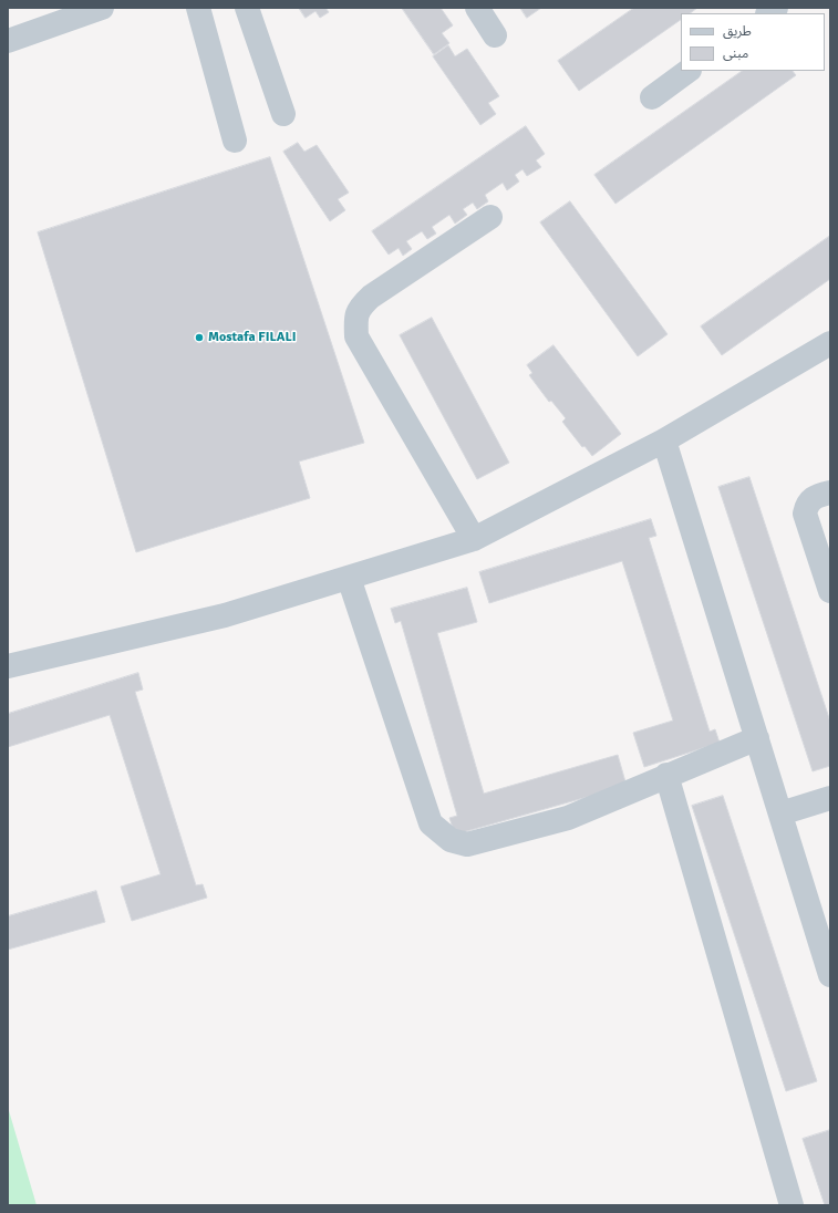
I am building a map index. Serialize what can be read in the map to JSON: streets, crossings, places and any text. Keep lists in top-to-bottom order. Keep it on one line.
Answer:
{"places":["Mostafa FILALI"],"legend":["طريق","مبنى"]}
